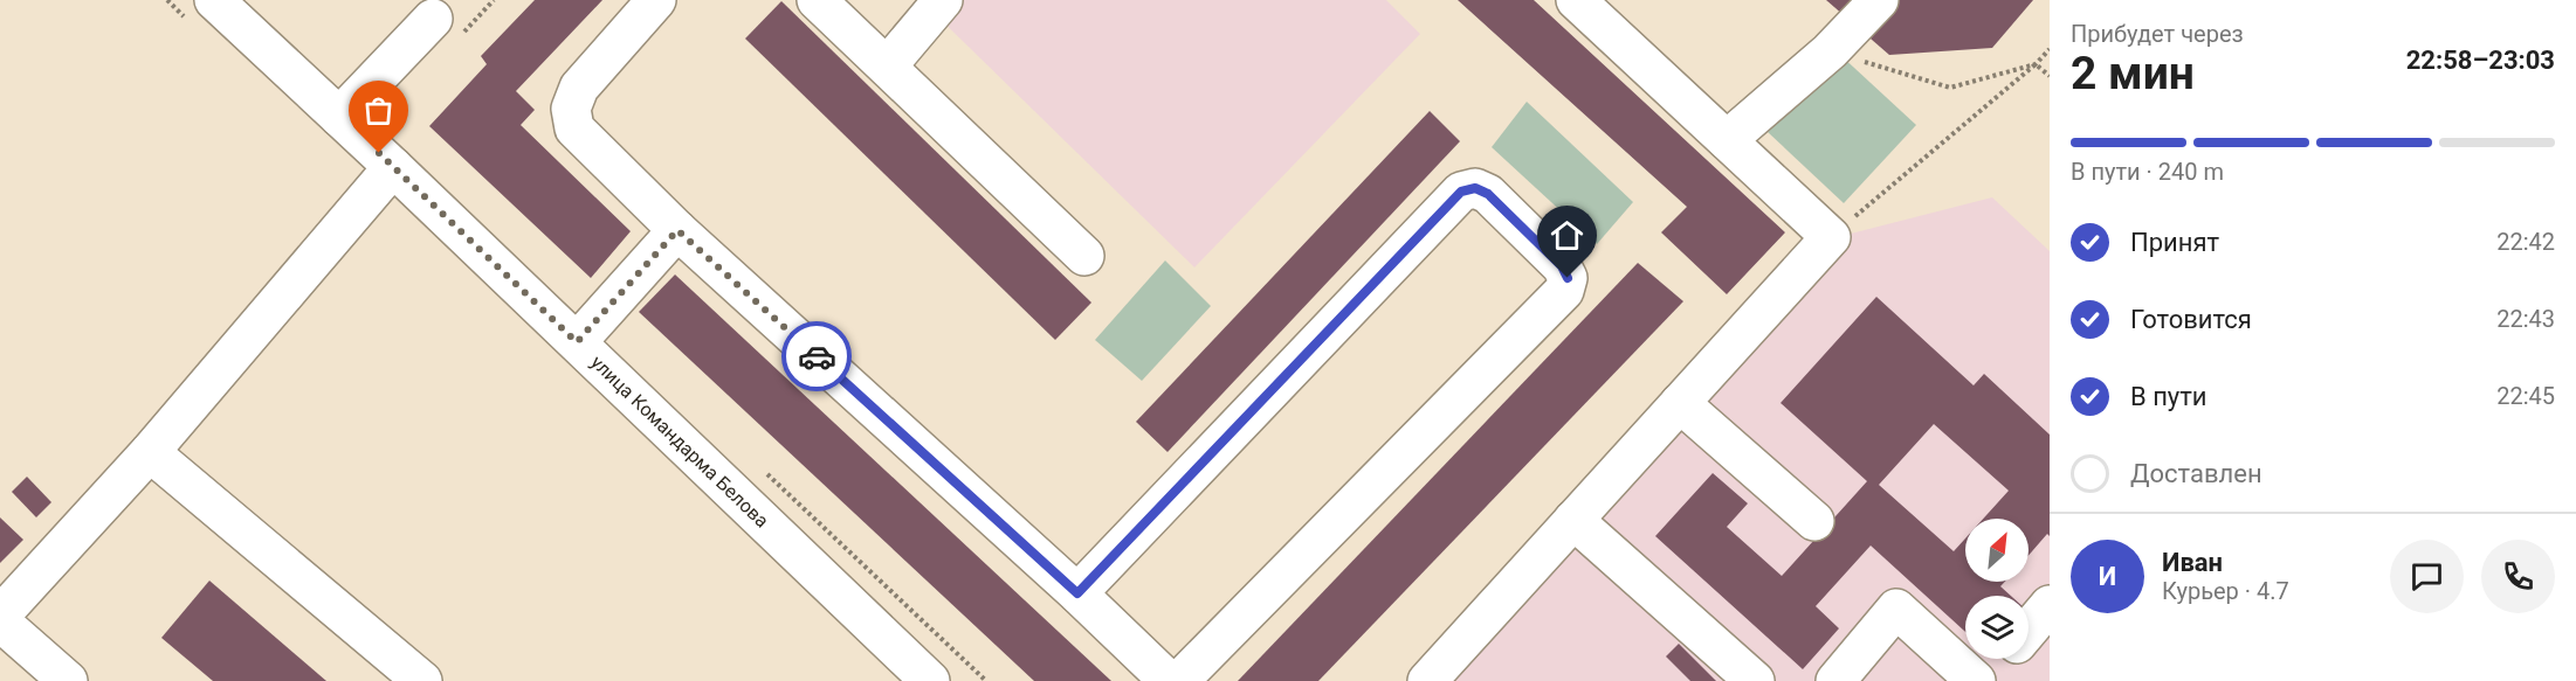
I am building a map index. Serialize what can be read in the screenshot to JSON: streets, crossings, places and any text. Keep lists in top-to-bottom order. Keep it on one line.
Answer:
{"streets":{"main road":["улица Командарма Белова"]},"north":"top right","page":{"heading":["2 мин","Прибудет через","22:58–23:03"],"panel":["Иван","Курьер · 4.7"],"bar":"В пути · 240 m","list":[["Принят","22:42"],["Готовится","22:43"],["В пути","22:45"],"Доставлен"],"round":"И"}}
